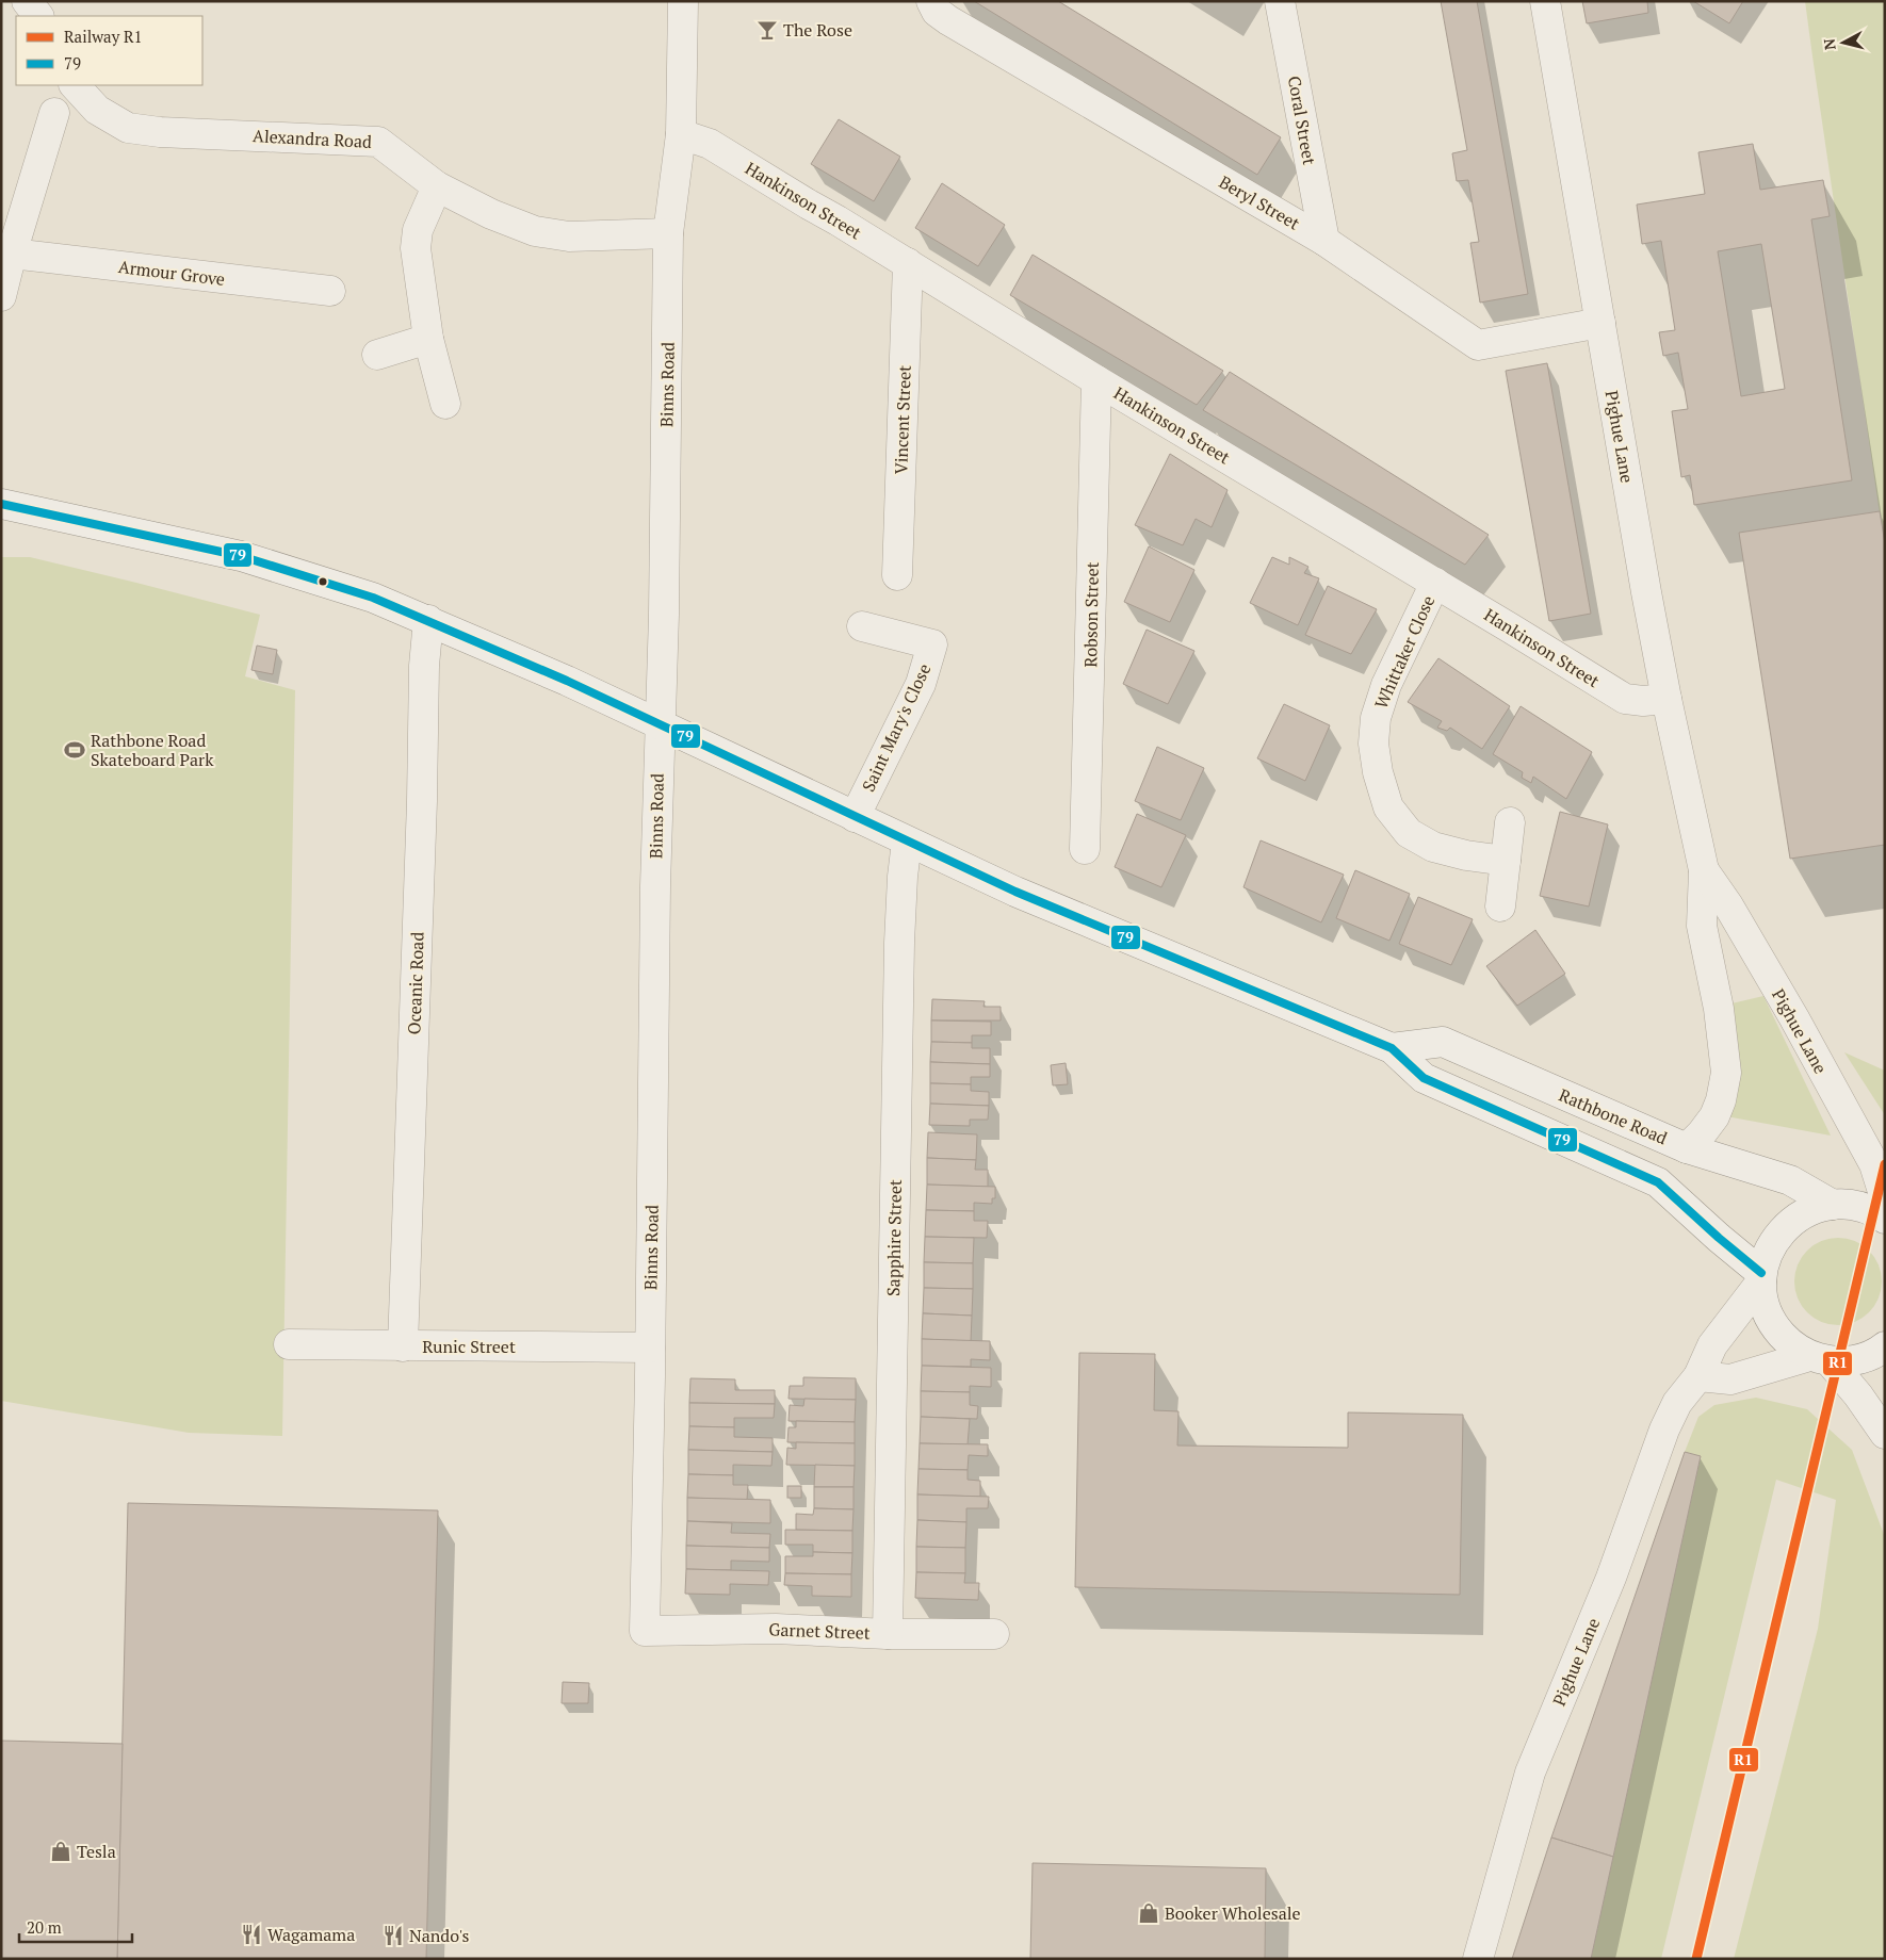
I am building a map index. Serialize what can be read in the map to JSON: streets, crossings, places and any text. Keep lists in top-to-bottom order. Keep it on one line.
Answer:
{"streets":{"street":["Coral Street","Alexandra Road","Hankinson Street","Beryl Street","Armour Grove","Binns Road","Vincent Street","Pighue Lane","Robson Street","Whittaker Close","Saint Mary's Close","Oceanic Road","Rathbone Road","Sapphire Street","Runic Street","Garnet Street"]},"crossings":[["Coral Street","Beryl Street"],["Alexandra Road","Binns Road"],["Hankinson Street","Binns Road"],["Hankinson Street","Vincent Street"],["Hankinson Street","Pighue Lane"],["Hankinson Street","Robson Street"],["Hankinson Street","Whittaker Close"],["Beryl Street","Pighue Lane"],["Binns Road","Rathbone Road"],["Binns Road","Runic Street"],["Binns Road","Garnet Street"],["Pighue Lane","Rathbone Road"],["Saint Mary's Close","Rathbone Road"],["Oceanic Road","Rathbone Road"],["Oceanic Road","Runic Street"],["Rathbone Road","Sapphire Street"],["Sapphire Street","Garnet Street"]],"places":{"bar":["The Rose"],"sports":["Rathbone Road Skateboard Park"],"shop":["Tesla","Booker Wholesale"],"restaurant":["Wagamama","Nando's"]},"lines":["transit line 79","rail line R1"],"legend":["Railway R1","79"],"scale_bar":"20 m","north":"left"}
